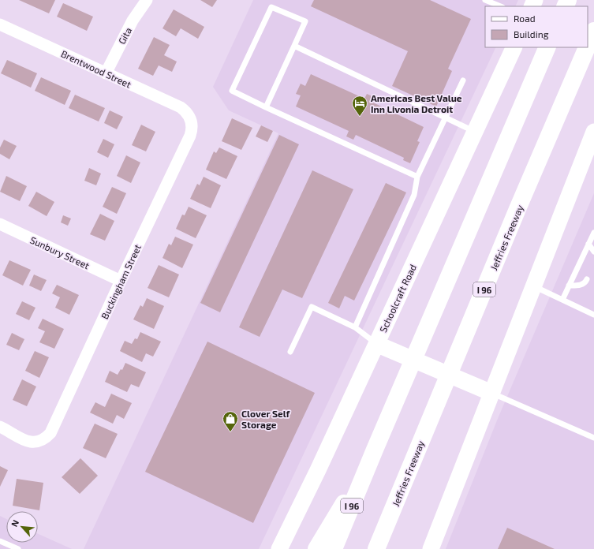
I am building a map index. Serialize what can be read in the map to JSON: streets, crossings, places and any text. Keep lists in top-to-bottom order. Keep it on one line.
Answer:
{"streets":{"highway":["Jeffries Freeway","I 96"],"main road":["Schoolcraft Road"],"street":["Gita","Brentwood Street","Sunbury Street","Buckingham Street"]},"crossings":[["Gita","Brentwood Street"],["Brentwood Street","Buckingham Street"],["Sunbury Street","Buckingham Street"]],"places":{"hotel":["Americas Best Value Inn Livonia Detroit"],"shop":["Clover Self Storage"]},"legend":["Road","Building"],"north":"top left"}
